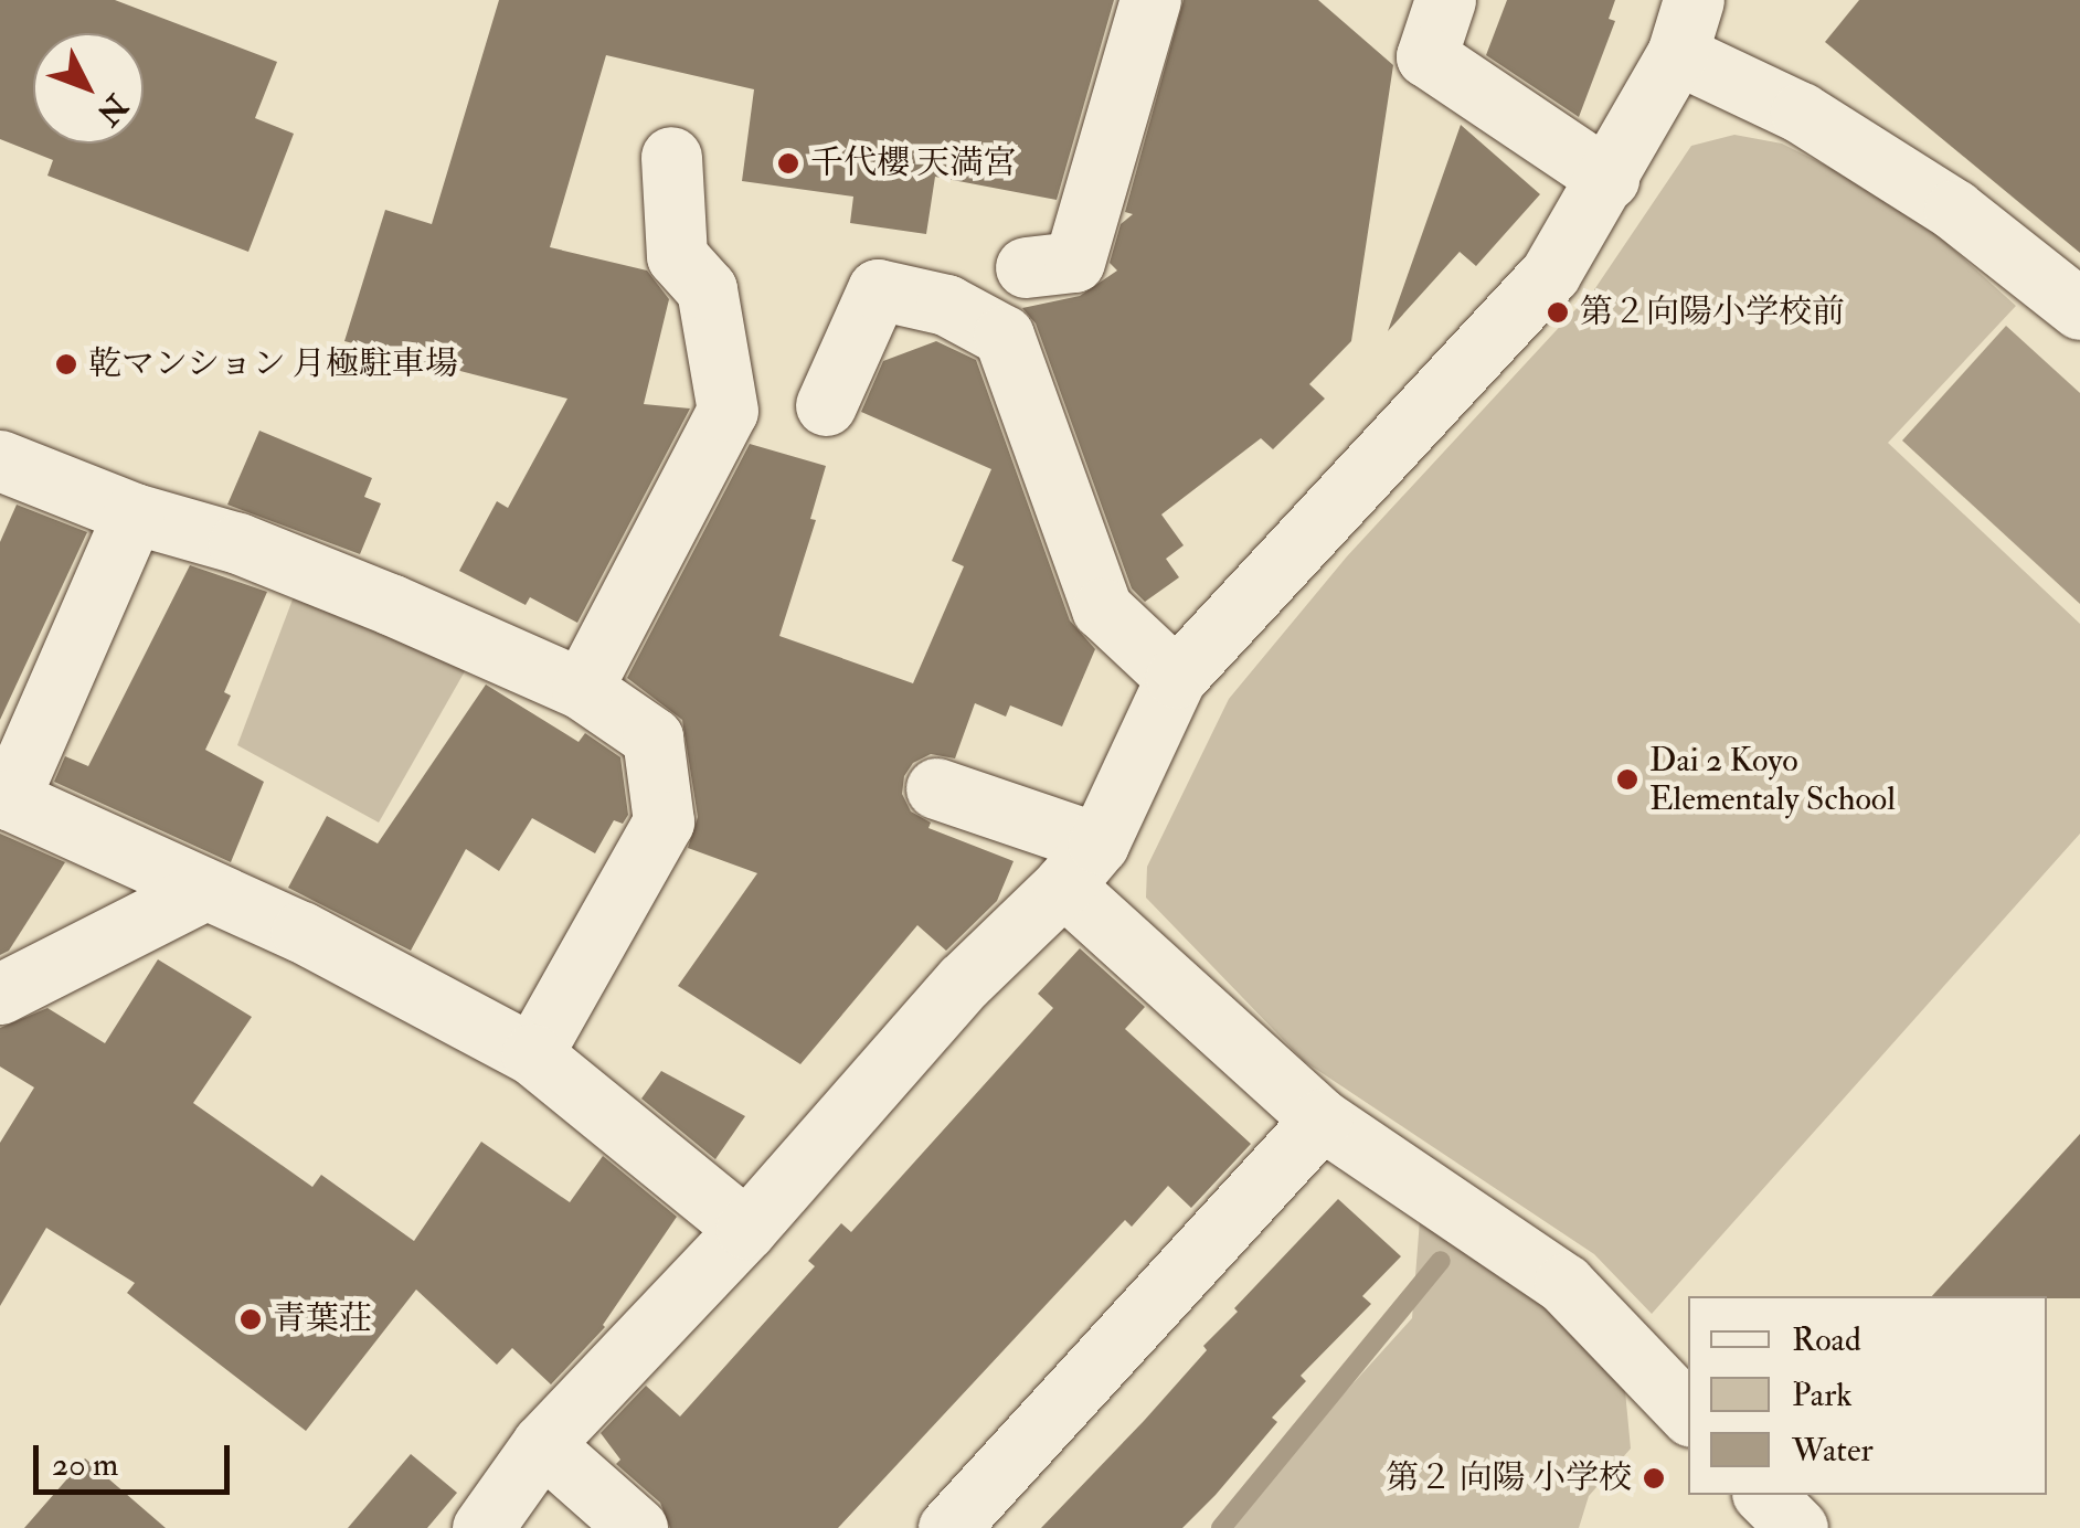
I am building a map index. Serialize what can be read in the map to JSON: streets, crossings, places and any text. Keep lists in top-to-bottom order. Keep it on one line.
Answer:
{"places":["千代櫻 天満宮","第２向陽小学校前","乾マンション 月極駐車場","Dai 2 Koyo Elementaly School","青葉荘","第２ 向陽 小学校"],"legend":["Road","Park","Water"],"scale_bar":"20 m","north":"bottom right"}
